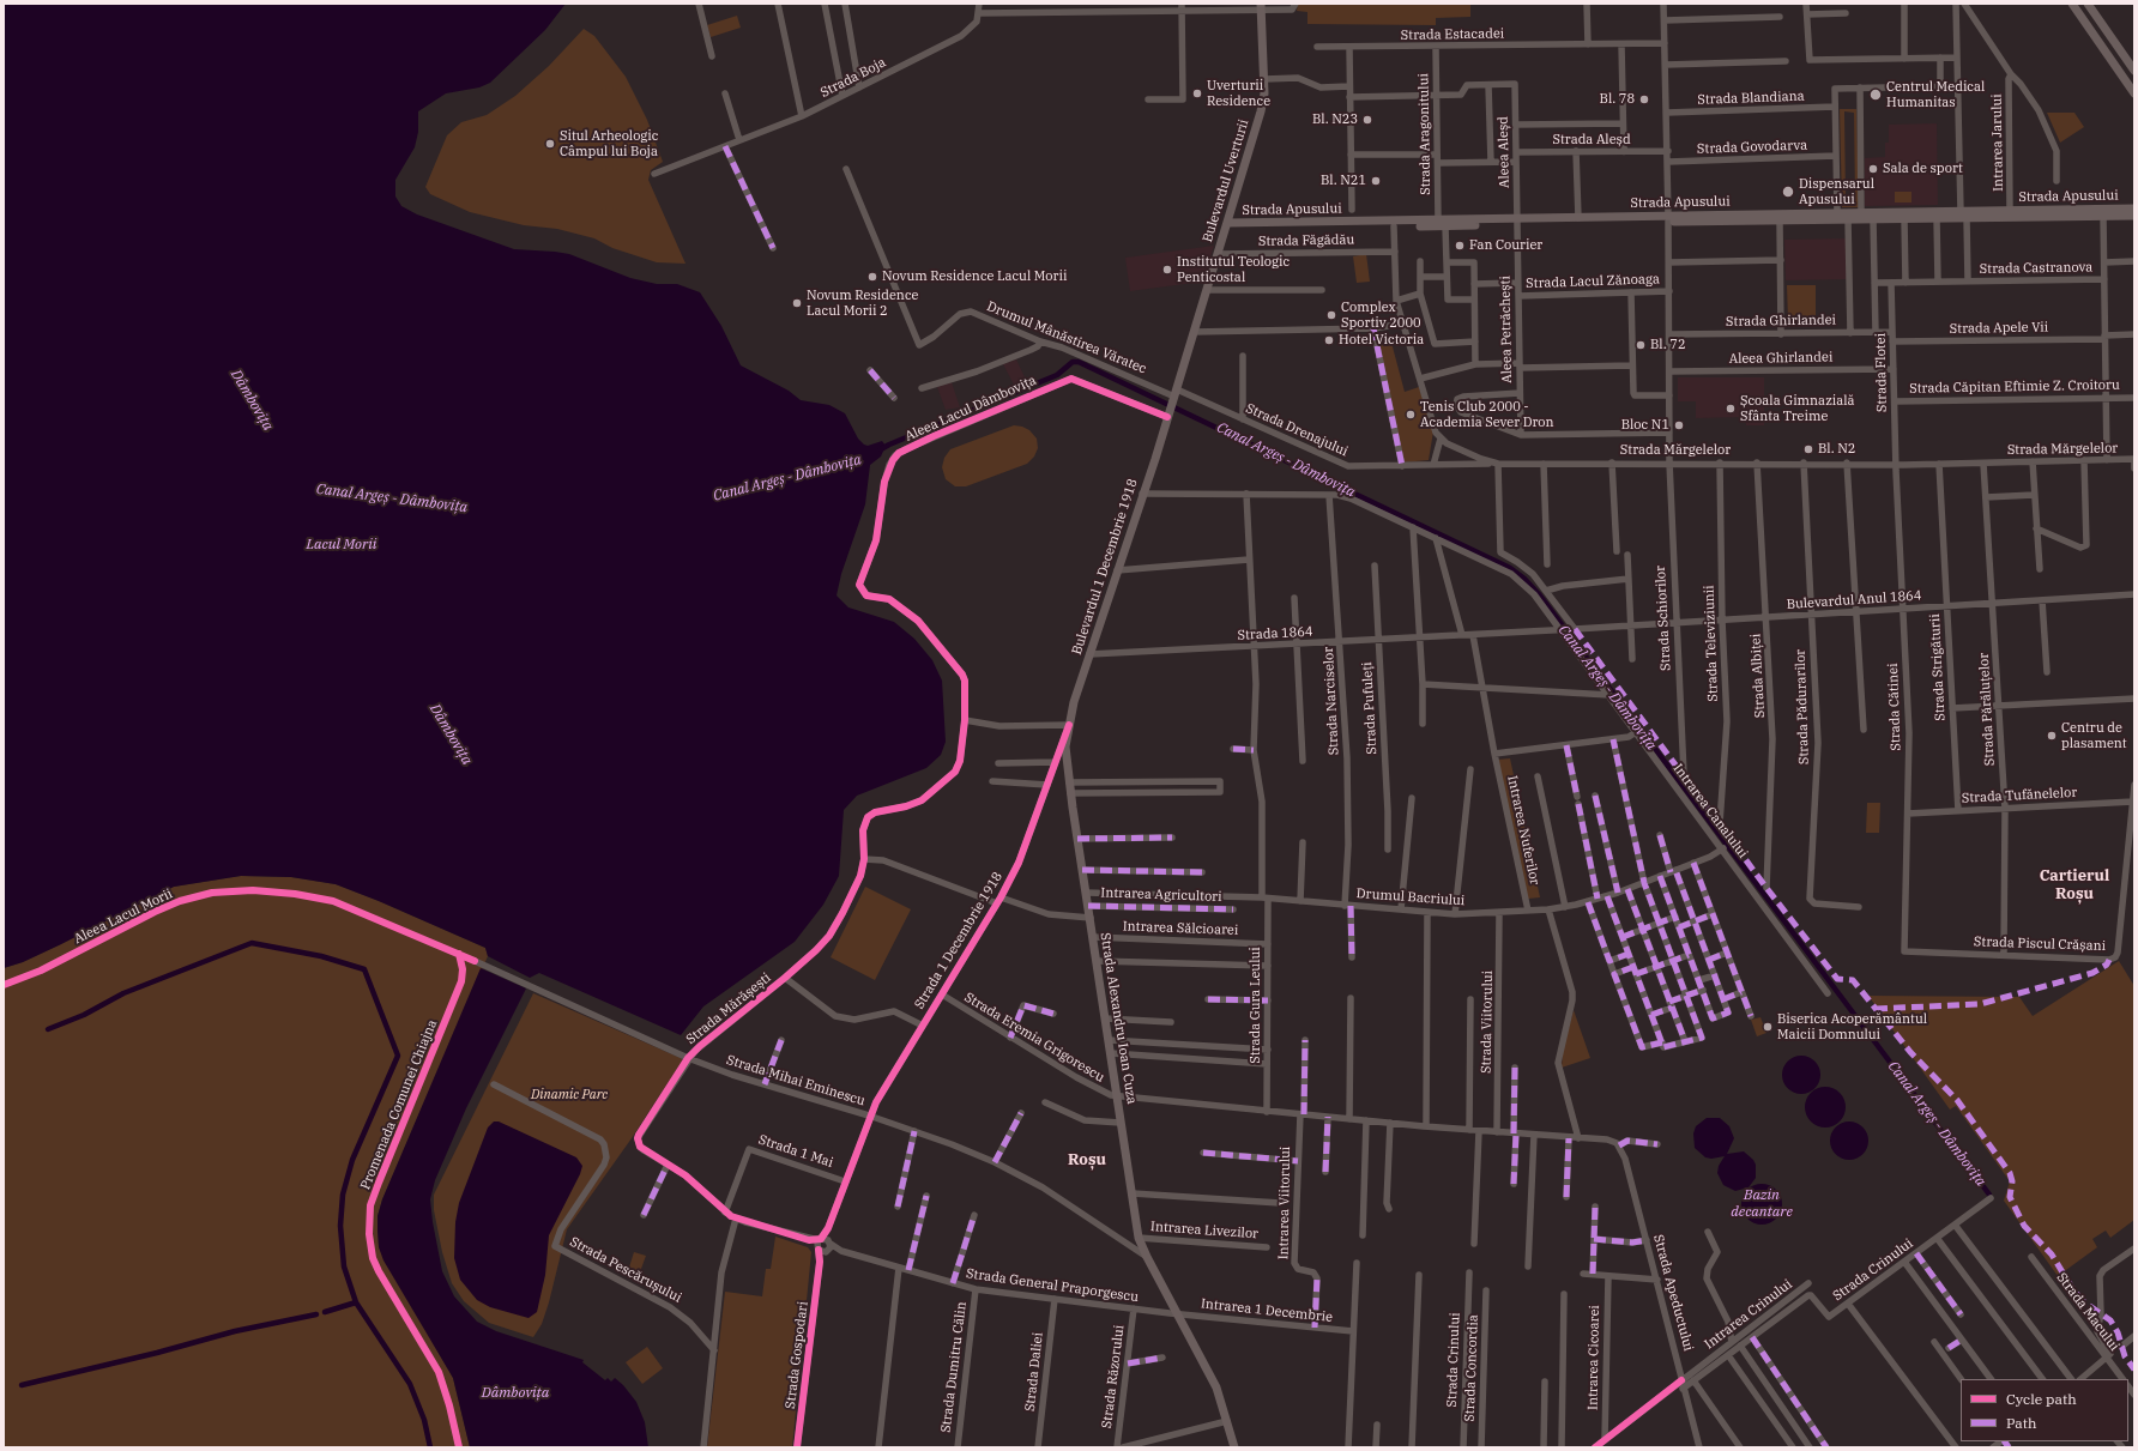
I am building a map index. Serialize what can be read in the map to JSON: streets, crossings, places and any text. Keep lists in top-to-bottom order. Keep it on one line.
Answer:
{"streets":{"main road":["Bulevardul Uverturii","Strada Apusului","Bulevardul 1 Decembrie 1918","Strada Alexandru Ioan Cuza"],"street":["Strada Estacadei","Strada Boja","Strada Blandiana","Strada Aragonitului","Strada Aleșd","Intrarea Jarului","Strada Govodarva","Aleea Aleșd","Strada Făgădău","Strada Castranova","Strada Lacul Zănoaga","Strada Ghirlandei","Strada Apele Vii","Aleea Petrăchești","Drumul Mânăstirea Văratec","Aleea Ghirlandei","Strada Flotei","Strada Căpitan Eftimie Z. Croitoru","Aleea Lacul Dâmbovița","Strada Drenajului","Strada Mărgelelor","Bulevardul Anul 1864","Strada Schiorilor","Strada 1864","Strada Televiziunii","Strada Strigăturii","Strada Albiței","Strada Narciselor","Strada Pădurarilor","Strada Cătinei","Strada Pufuleți","Strada Părăluțelor","Strada Tufănelelor","Intrarea Canalului","Intrarea Nuferilor","Intrarea Agricultori","Drumul Bacriului","Intrarea Sălcioarei","Strada 1 Decembrie 1918","Strada Piscul Crășani","Strada Gura Leului","Strada Mărășești","Strada Viitorului","Strada Eremia Grigorescu","Strada Mihai Eminescu","Strada 1 Mai","Intrarea Viitorului","Intrarea Livezilor","Strada Pescărușului","Strada Crinului","Strada General Praporgescu","Strada Apeductului","Intrarea 1 Decembrie","Strada Macului","Intrarea Crinului","Strada Gospodari","Intrarea Cicoarei","Strada Dumitru Călin","Strada Concordia","Strada Daliei","Strada Răzorului"],"cycle path":["Aleea Lacul Morii","Promenada Comunei Chiajna"]},"crossings":[["Strada Estacadei","Strada Aragonitului"],["Strada Aragonitului","Strada Apusului"],["Strada Aleșd","Aleea Aleșd"],["Intrarea Jarului","Strada Apusului"],["Aleea Aleșd","Strada Apusului"],["Aleea Aleșd","Aleea Petrăchești"],["Bulevardul Uverturii","Strada Apusului"],["Bulevardul Uverturii","Strada Făgădău"],["Bulevardul Uverturii","Drumul Mânăstirea Văratec"],["Bulevardul Uverturii","Aleea Lacul Dâmbovița"],["Bulevardul Uverturii","Strada Drenajului"],["Bulevardul Uverturii","Bulevardul 1 Decembrie 1918"],["Strada Apusului","Strada Castranova"],["Strada Apusului","Aleea Petrăchești"],["Strada Castranova","Strada Flotei"],["Strada Lacul Zănoaga","Aleea Petrăchești"],["Strada Ghirlandei","Strada Flotei"],["Strada Apele Vii","Strada Flotei"],["Drumul Mânăstirea Văratec","Strada Drenajului"],["Aleea Ghirlandei","Strada Flotei"],["Strada Flotei","Strada Căpitan Eftimie Z. Croitoru"],["Strada Flotei","Strada Mărgelelor"],["Strada Flotei","Strada Cătinei"],["Aleea Lacul Dâmbovița","Bulevardul 1 Decembrie 1918"],["Aleea Lacul Dâmbovița","Strada Mărășești"],["Strada Drenajului","Strada Mărgelelor"],["Strada Mărgelelor","Strada Schiorilor"],["Strada Mărgelelor","Strada Televiziunii"],["Strada Mărgelelor","Strada Strigăturii"],["Strada Mărgelelor","Strada Albiței"],["Strada Mărgelelor","Strada Pădurarilor"],["Strada Mărgelelor","Strada Cătinei"],["Strada Mărgelelor","Strada Părăluțelor"],["Bulevardul 1 Decembrie 1918","Strada 1864"],["Bulevardul 1 Decembrie 1918","Intrarea Canalului"],["Bulevardul 1 Decembrie 1918","Strada 1 Decembrie 1918"],["Bulevardul 1 Decembrie 1918","Strada Alexandru Ioan Cuza"],["Bulevardul Anul 1864","Strada Schiorilor"],["Bulevardul Anul 1864","Strada 1864"],["Bulevardul Anul 1864","Strada Televiziunii"],["Bulevardul Anul 1864","Strada Strigăturii"],["Bulevardul Anul 1864","Strada Albiței"],["Bulevardul Anul 1864","Strada Pădurarilor"],["Bulevardul Anul 1864","Strada Cătinei"],["Bulevardul Anul 1864","Strada Părăluțelor"],["Bulevardul Anul 1864","Intrarea Canalului"],["Strada 1864","Strada Narciselor"],["Strada 1864","Strada Pufuleți"],["Strada 1864","Intrarea Canalului"],["Strada 1864","Intrarea Nuferilor"],["Strada 1864","Strada Gura Leului"],["Strada Strigăturii","Strada Tufănelelor"],["Strada Narciselor","Intrarea Canalului"],["Strada Narciselor","Drumul Bacriului"],["Strada Cătinei","Strada Tufănelelor"],["Strada Cătinei","Strada Piscul Crășani"],["Strada Părăluțelor","Strada Tufănelelor"],["Strada Părăluțelor","Strada Piscul Crășani"],["Strada Tufănelelor","Strada Piscul Crășani"],["Intrarea Canalului","Drumul Bacriului"],["Intrarea Canalului","Strada Gura Leului"],["Intrarea Nuferilor","Drumul Bacriului"],["Intrarea Agricultori","Strada Alexandru Ioan Cuza"],["Drumul Bacriului","Strada Gura Leului"],["Drumul Bacriului","Strada Alexandru Ioan Cuza"],["Drumul Bacriului","Strada Viitorului"],["Intrarea Sălcioarei","Strada Gura Leului"],["Intrarea Sălcioarei","Strada Alexandru Ioan Cuza"],["Strada 1 Decembrie 1918","Strada Mărășești"],["Strada 1 Decembrie 1918","Strada Alexandru Ioan Cuza"],["Strada 1 Decembrie 1918","Strada Eremia Grigorescu"],["Strada 1 Decembrie 1918","Strada Mihai Eminescu"],["Strada Mărășești","Strada Mihai Eminescu"],["Strada Alexandru Ioan Cuza","Strada Eremia Grigorescu"],["Strada Alexandru Ioan Cuza","Strada Mihai Eminescu"],["Strada Alexandru Ioan Cuza","Intrarea Livezilor"],["Strada 1 Mai","Strada Gospodari"],["Intrarea Viitorului","Intrarea 1 Decembrie"],["Strada Crinului","Strada Apeductului"],["Strada General Praporgescu","Intrarea 1 Decembrie"],["Strada General Praporgescu","Strada Gospodari"],["Strada General Praporgescu","Strada Dumitru Călin"],["Strada General Praporgescu","Strada Daliei"],["Strada General Praporgescu","Strada Răzorului"],["Strada Apeductului","Intrarea Crinului"]],"districts":["Cartierul Roșu","Roșu"],"water":["Dâmbovița","Canal Argeș - Dâmbovița","Lacul Morii","Bazin decantare"],"parks":["Dinamic Parc"],"places":["Uverturii Residence","Centrul Medical Humanitas","Bl. 78","Bl. N23","Situl Arheologic Câmpul lui Boja","Sala de sport","Bl. N21","Dispensarul Apusului","Fan Courier","Institutul Teologic Penticostal","Novum Residence Lacul Morii","Novum Residence Lacul Morii 2","Complex Sportiv 2000","Hotel Victoria","Bl. 72","Școala Gimnazială Sfânta Treime","Tenis Club 2000 - Academia Sever Dron","Bloc N1","Bl. N2","Centru de plasament","Biserica Acoperământul Maicii Domnului"],"legend":["Cycle path","Path"]}
